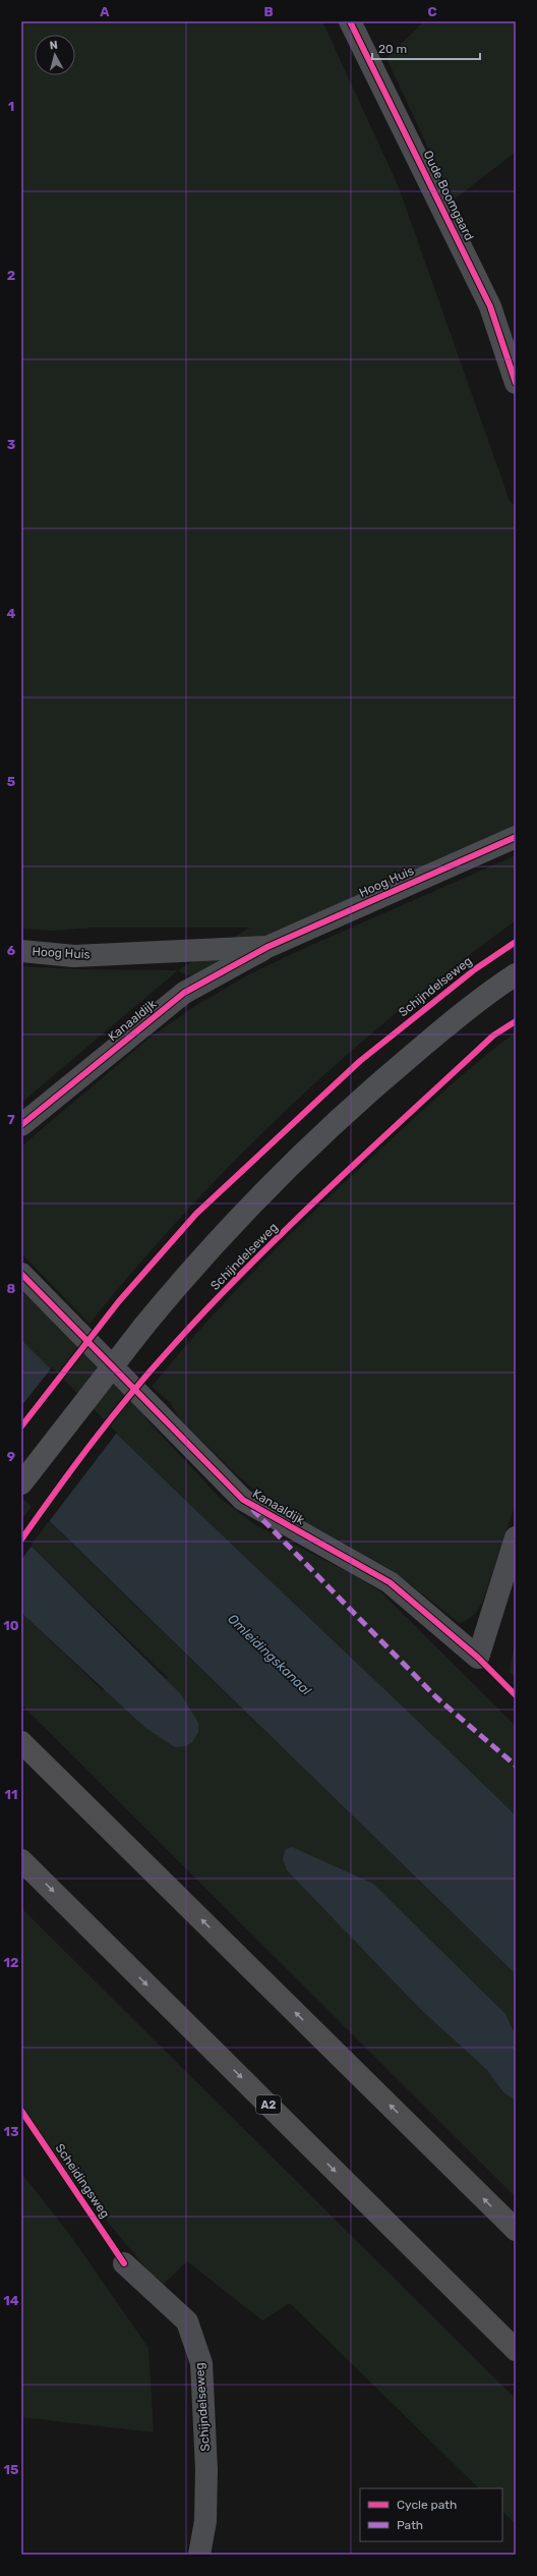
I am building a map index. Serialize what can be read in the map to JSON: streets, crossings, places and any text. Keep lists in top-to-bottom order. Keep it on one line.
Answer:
{"streets":{"highway":["A2"],"street":["Oude Boomgaard","Hoog Huis","Schijndelseweg","Kanaaldijk"],"cycle path":["Scheidingsweg"]},"crossings":[["Hoog Huis","Kanaaldijk"]],"water":["Omleidingskanaal"],"legend":["Cycle path","Path"],"scale_bar":"20 m","north":"top","grid":{"columns":["A","B","C"],"rows":["1","2","3","4","5","6","7","8","9","10","11","12","13","14","15"]}}
